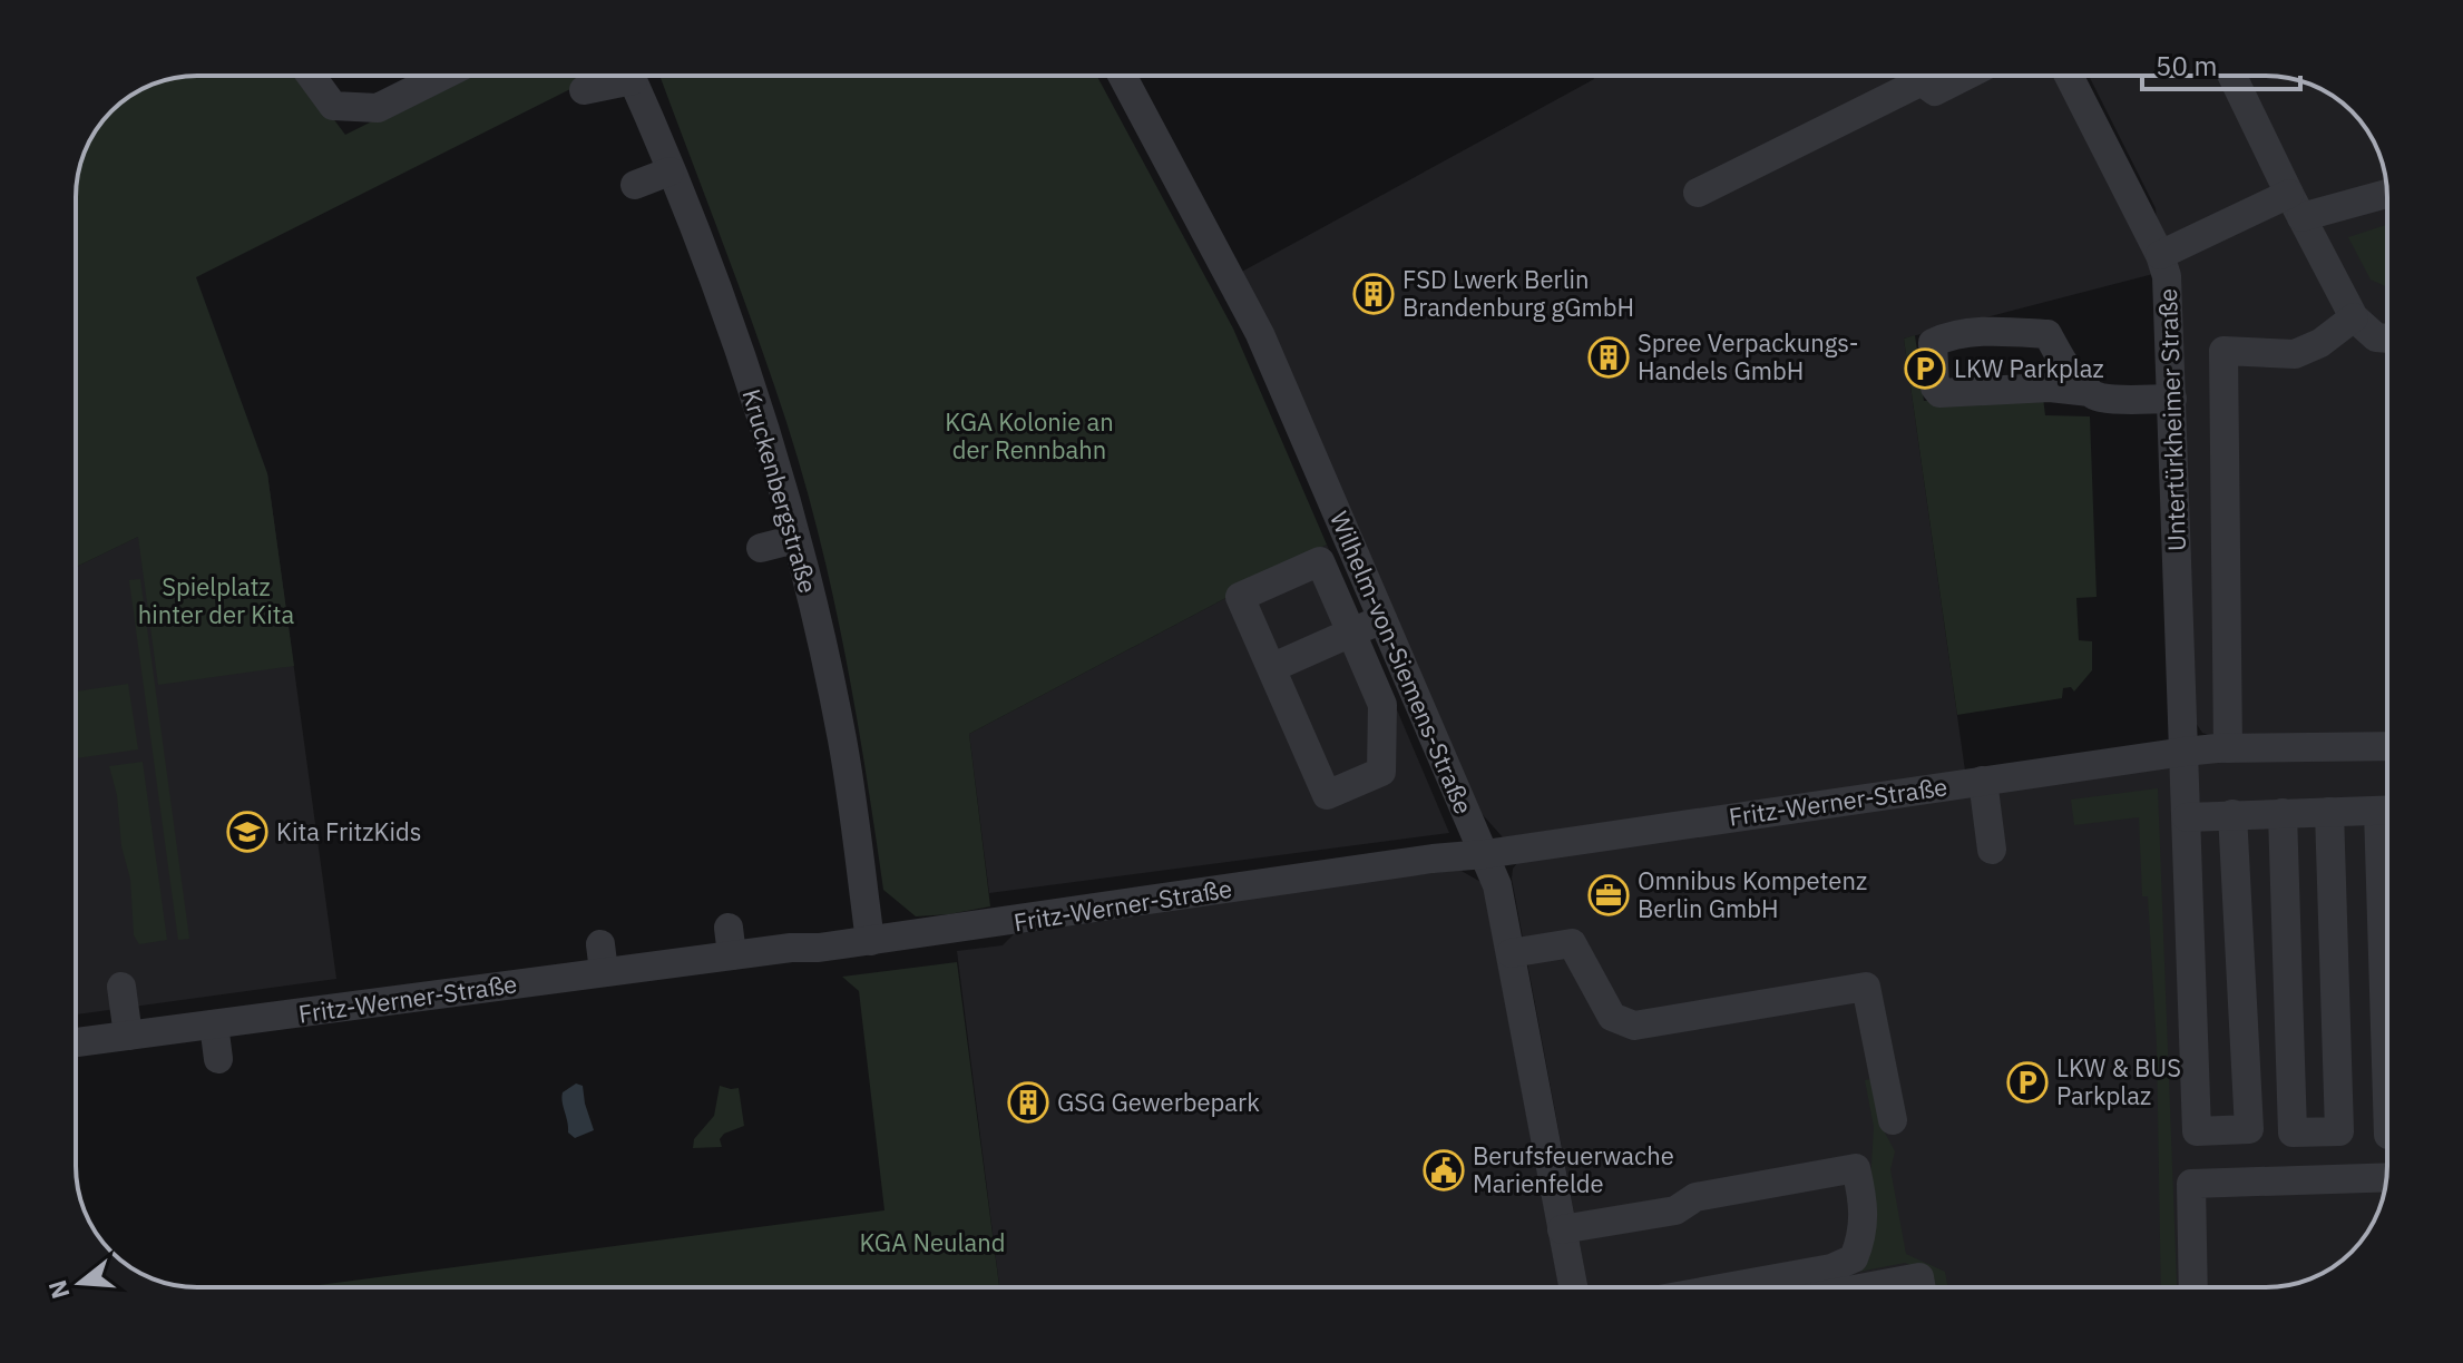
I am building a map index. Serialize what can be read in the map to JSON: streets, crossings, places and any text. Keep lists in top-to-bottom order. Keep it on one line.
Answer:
{"streets":{"street":["Untertürkheimer Straße","Kruckenbergstraße","Wilhelm-von-Siemens-Straße","Fritz-Werner-Straße"]},"crossings":[["Untertürkheimer Straße","Fritz-Werner-Straße"],["Kruckenbergstraße","Fritz-Werner-Straße"],["Wilhelm-von-Siemens-Straße","Fritz-Werner-Straße"]],"parks":["KGA Kolonie an der Rennbahn","Spielplatz hinter der Kita","KGA Neuland"],"places":{"building":["FSD Lwerk Berlin Brandenburg gGmbH","Spree Verpackungs- Handels GmbH","GSG Gewerbepark"],"parking":["LKW Parkplaz","LKW & BUS Parkplaz"],"school or university":["Kita FritzKids"],"office":["Omnibus Kompetenz Berlin GmbH"],"public building":["Berufsfeuerwache Marienfelde"]},"scale_bar":"50 m","north":"left"}
